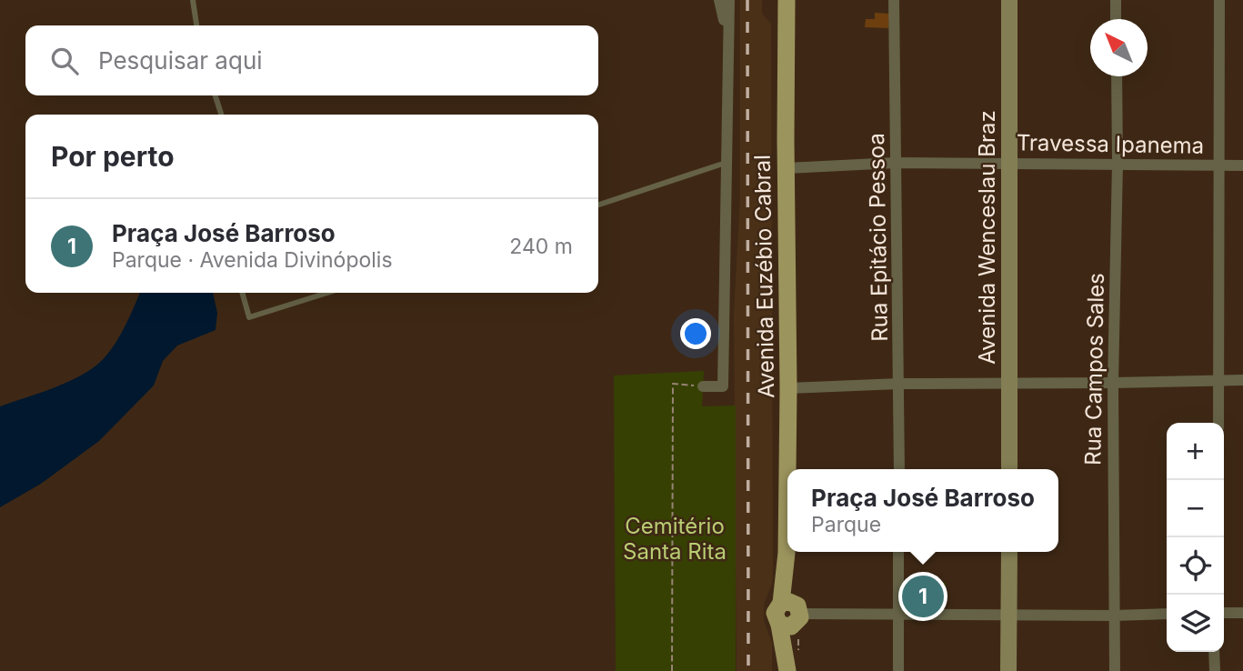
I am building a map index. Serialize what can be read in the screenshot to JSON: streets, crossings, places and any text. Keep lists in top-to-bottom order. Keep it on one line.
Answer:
{"streets":{"main road":["Avenida Euzébio Cabral"],"street":["Travessa Ipanema","Rua Epitácio Pessoa","Avenida Wenceslau Braz","Rua Campos Sales"]},"crossings":[["Travessa Ipanema","Rua Epitácio Pessoa"],["Travessa Ipanema","Avenida Wenceslau Braz"],["Travessa Ipanema","Avenida Euzébio Cabral"],["Travessa Ipanema","Rua Campos Sales"]],"parks":["Cemitério Santa Rita"],"north":"top left","page":{"search":"Pesquisar aqui","heading":"Por perto","list":[{"mark":"1","name":"Praça José Barroso","note":"Parque · Avenida Divinópolis","value":"240 m"}],"map_buttons":["+","−"],"popup":["Praça José Barroso","Parque"],"pins":"1"}}
